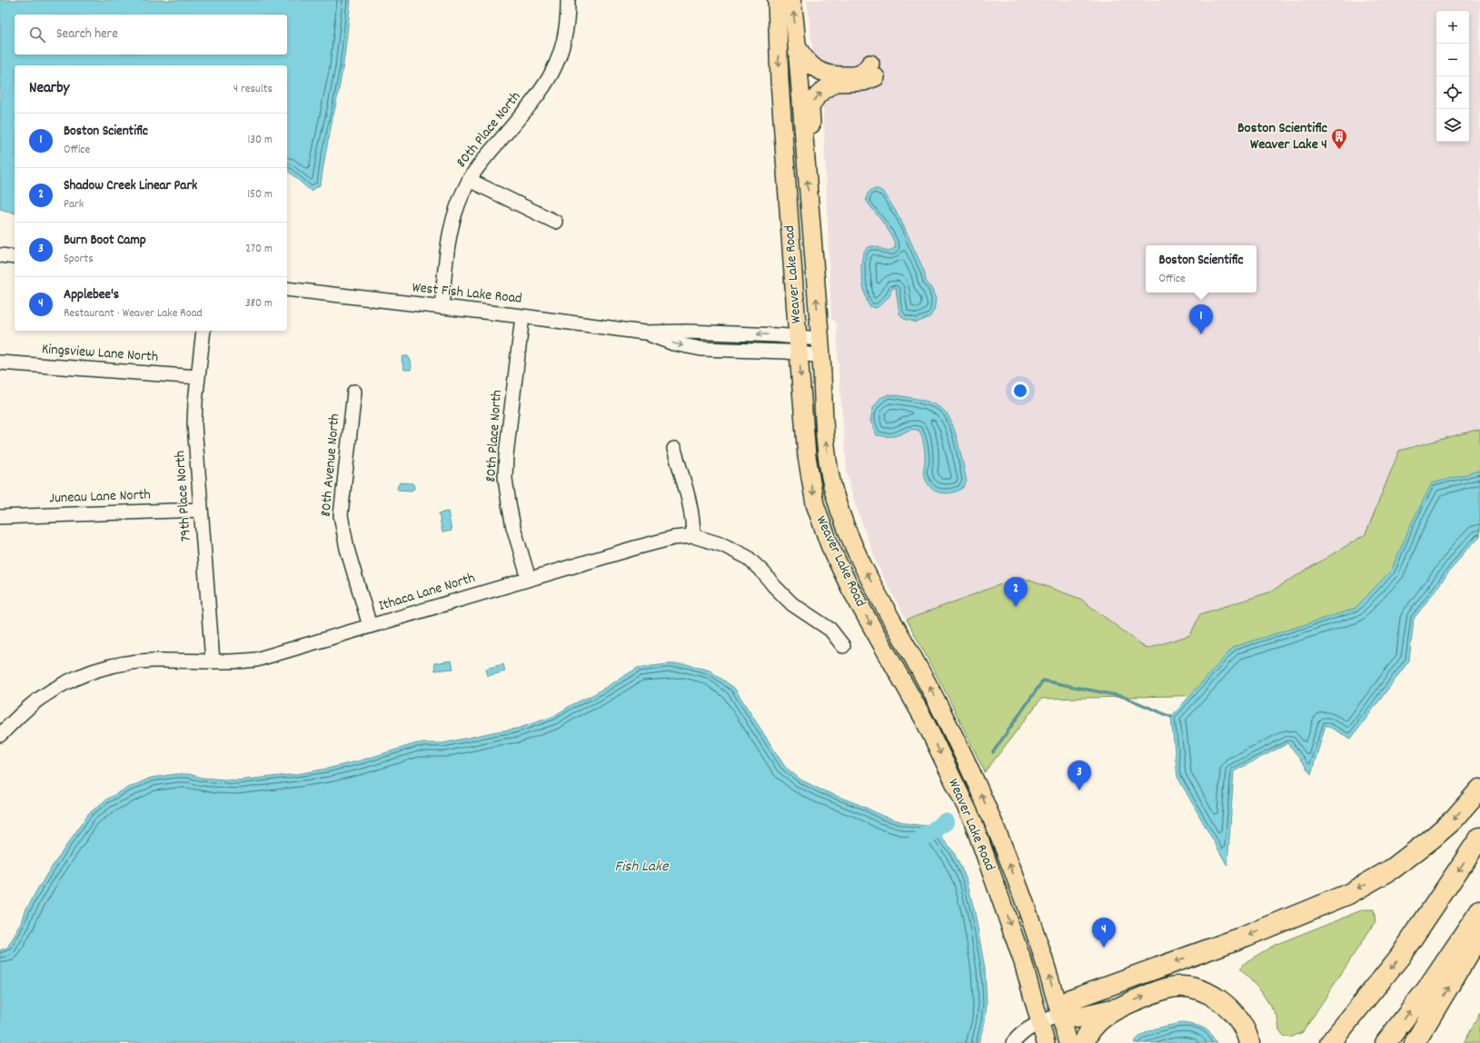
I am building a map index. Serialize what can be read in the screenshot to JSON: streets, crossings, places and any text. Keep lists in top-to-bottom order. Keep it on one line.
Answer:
{"streets":{"main road":["Weaver Lake Road"],"street":["80th Place North","West Fish Lake Road","Kingsview Lane North","80th Avenue North","79th Place North","Juneau Lane North","Ithaca Lane North"]},"crossings":[["80th Place North","West Fish Lake Road"],["80th Place North","Ithaca Lane North"],["Weaver Lake Road","West Fish Lake Road"],["Kingsview Lane North","79th Place North"],["80th Avenue North","Ithaca Lane North"],["79th Place North","Juneau Lane North"],["79th Place North","Ithaca Lane North"]],"water":["Fish Lake"],"places":{"building":["Boston Scientific Weaver Lake 4"]},"page":{"map_buttons":["+","−"],"search":"Search here","heading":["Nearby","4 results"],"list":[{"mark":"1","name":"Boston Scientific","note":"Office","value":"130 m"},{"mark":"2","name":"Shadow Creek Linear Park","note":"Park","value":"150 m"},{"mark":"3","name":"Burn Boot Camp","note":"Sports","value":"270 m"},{"mark":"4","name":"Applebee's","note":"Restaurant · Weaver Lake Road","value":"380 m"}],"popup":["Boston Scientific","Office"],"pins":["1","2","3","4"]}}
